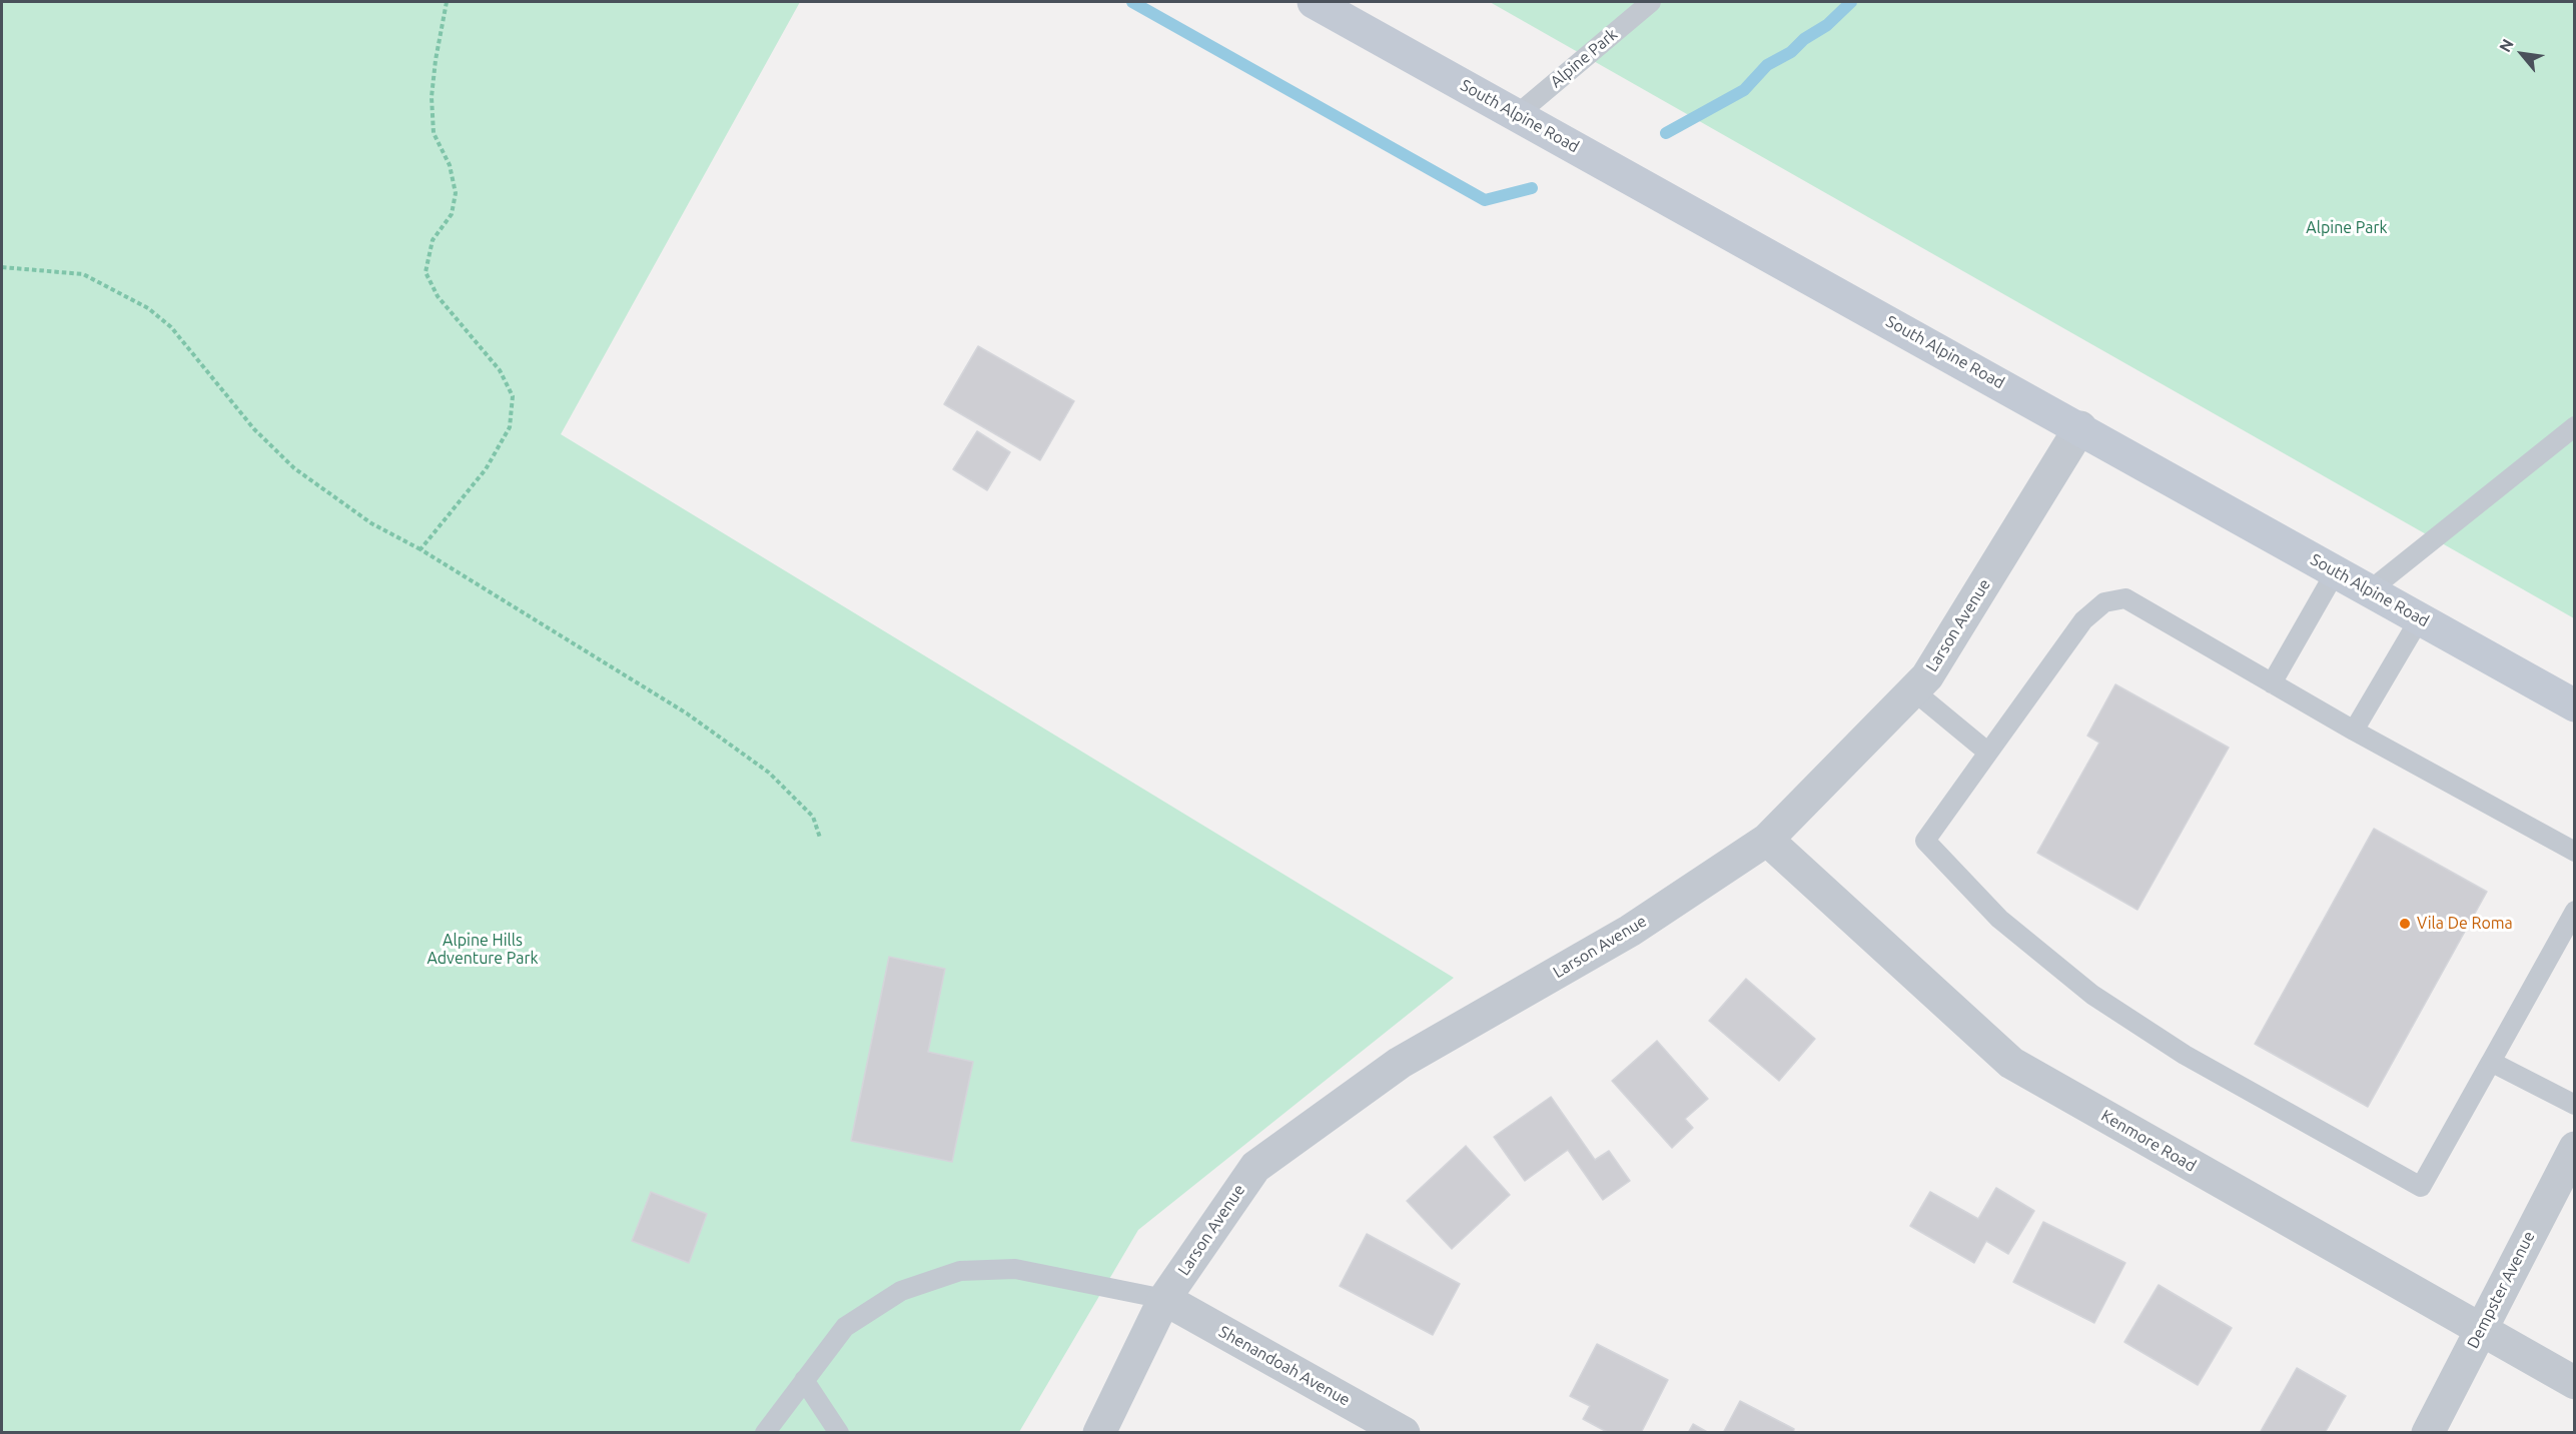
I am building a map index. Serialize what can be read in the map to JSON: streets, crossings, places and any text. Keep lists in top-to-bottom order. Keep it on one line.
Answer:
{"streets":{"main road":["South Alpine Road"],"street":["Larson Avenue","Kenmore Road","Dempster Avenue","Shenandoah Avenue"],"lane":["Alpine Park"]},"crossings":[["Alpine Park","South Alpine Road"],["South Alpine Road","Larson Avenue"],["Larson Avenue","Kenmore Road"],["Larson Avenue","Shenandoah Avenue"],["Kenmore Road","Dempster Avenue"]],"parks":["Alpine Park","Alpine Hills Adventure Park"],"places":["Vila De Roma"],"north":"top left"}
